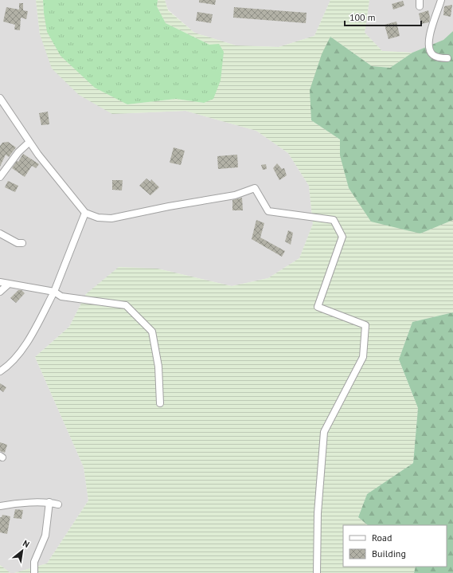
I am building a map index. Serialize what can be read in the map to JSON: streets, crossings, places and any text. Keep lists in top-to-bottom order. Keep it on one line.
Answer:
{"legend":["Road","Building"],"scale_bar":"100 m","north":"top right"}
